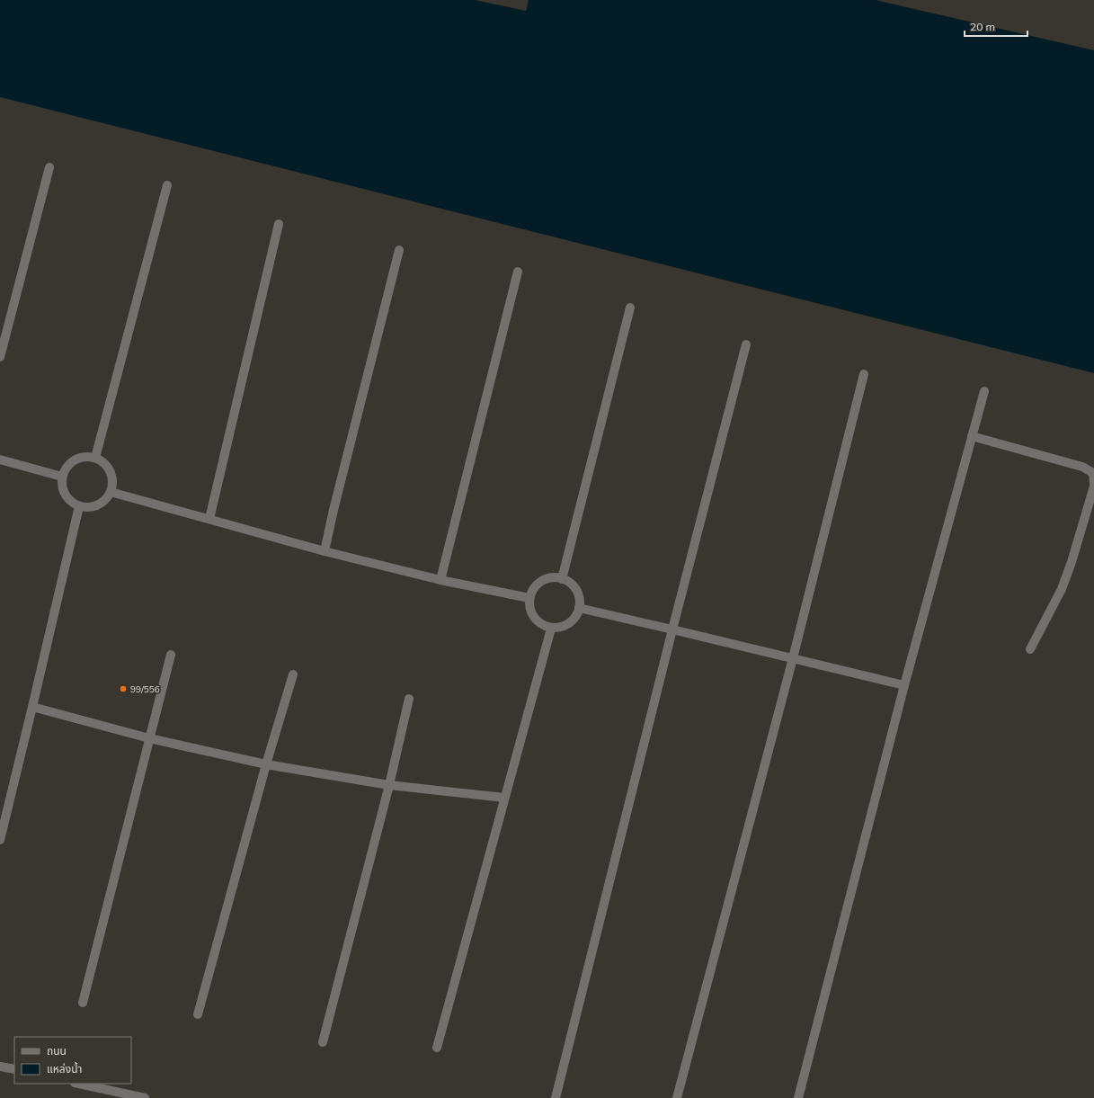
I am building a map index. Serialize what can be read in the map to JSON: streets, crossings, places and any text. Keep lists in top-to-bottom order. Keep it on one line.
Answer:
{"places":["99/556"],"legend":["ถนน","แหล่งน้ำ"],"scale_bar":"20 m"}
